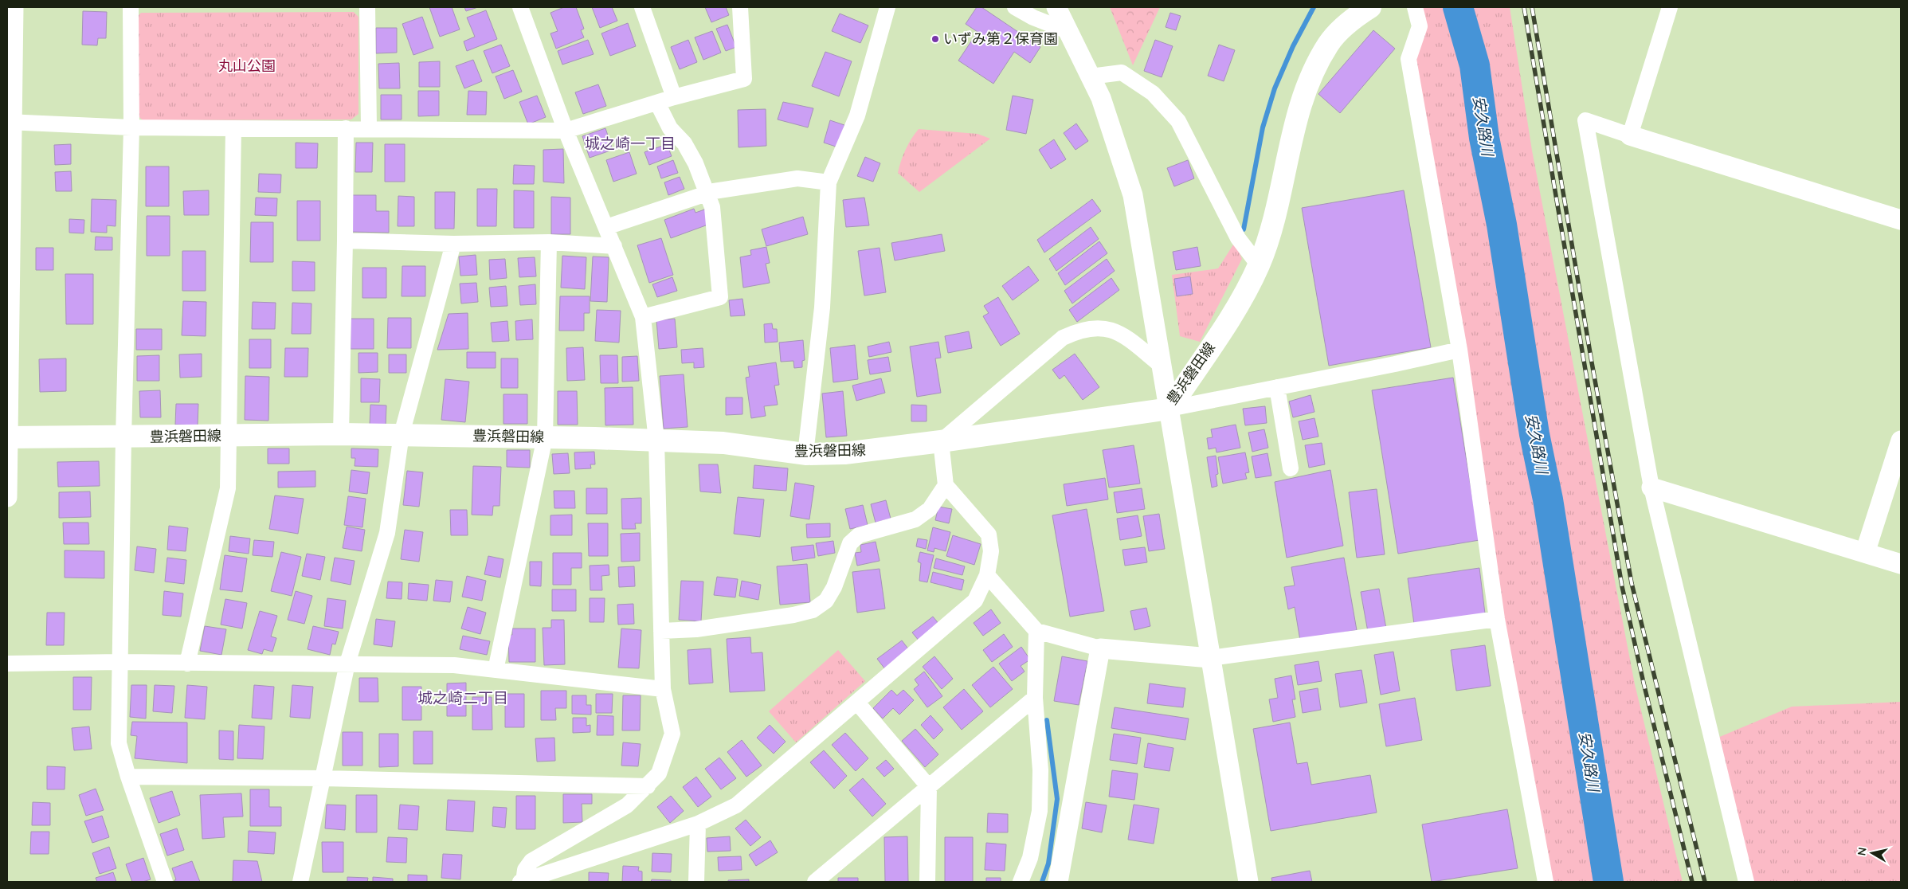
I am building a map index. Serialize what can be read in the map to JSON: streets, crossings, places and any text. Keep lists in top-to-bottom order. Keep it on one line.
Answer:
{"streets":{"main road":["豊浜磐田線"]},"districts":["城之崎一丁目","城之崎二丁目"],"water":["安久路川"],"parks":["丸山公園"],"places":["いずみ第２保育園"],"north":"left"}
